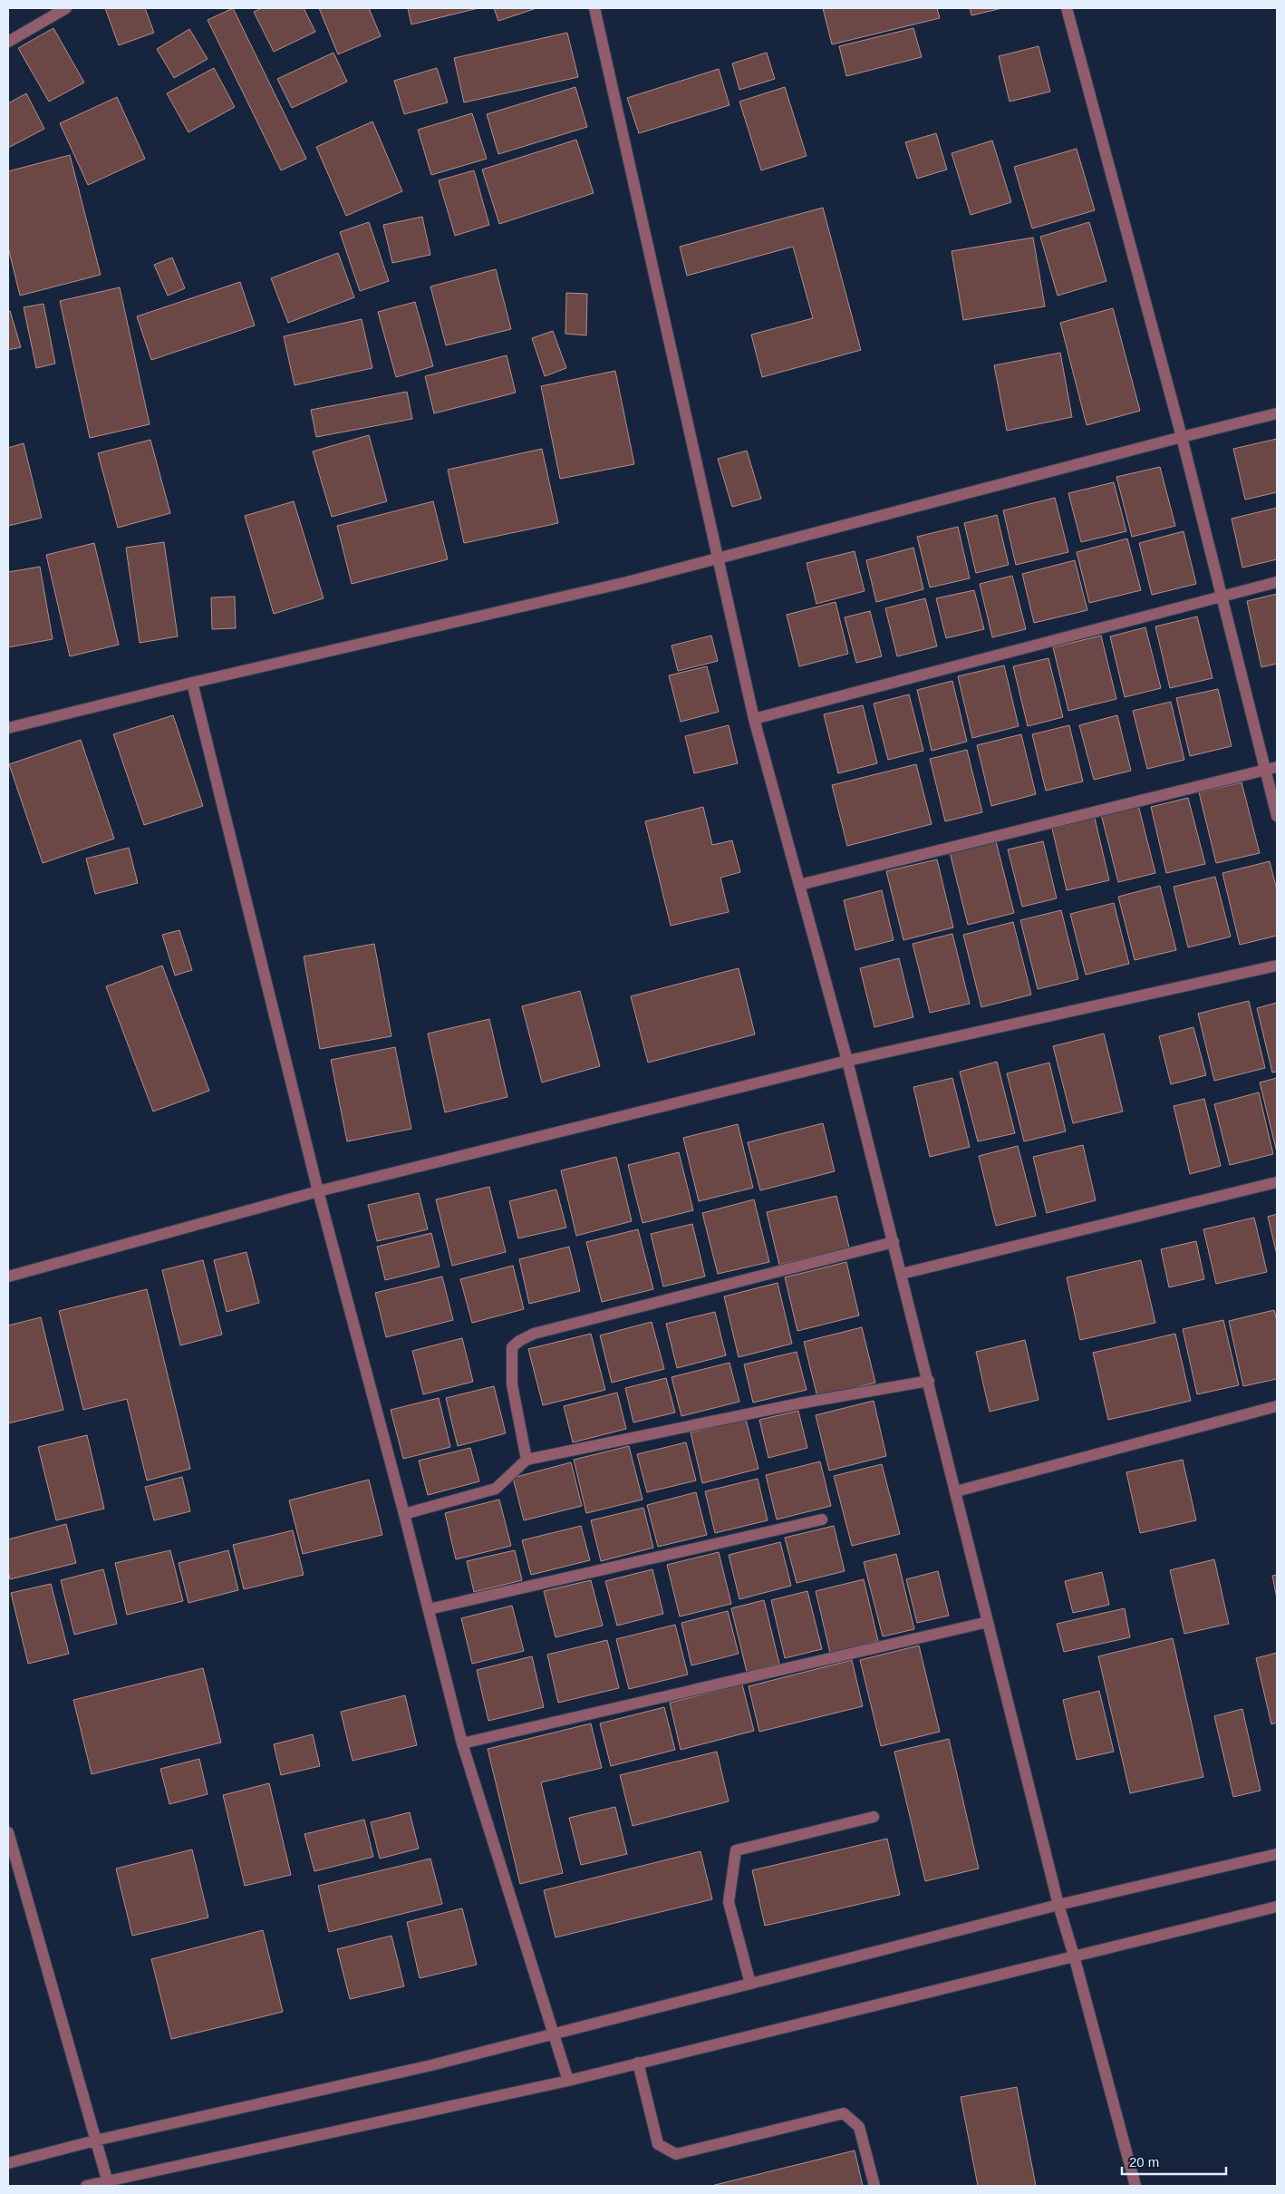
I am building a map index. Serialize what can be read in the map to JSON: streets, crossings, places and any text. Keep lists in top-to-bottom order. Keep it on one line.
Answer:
{"scale_bar":"20 m"}
